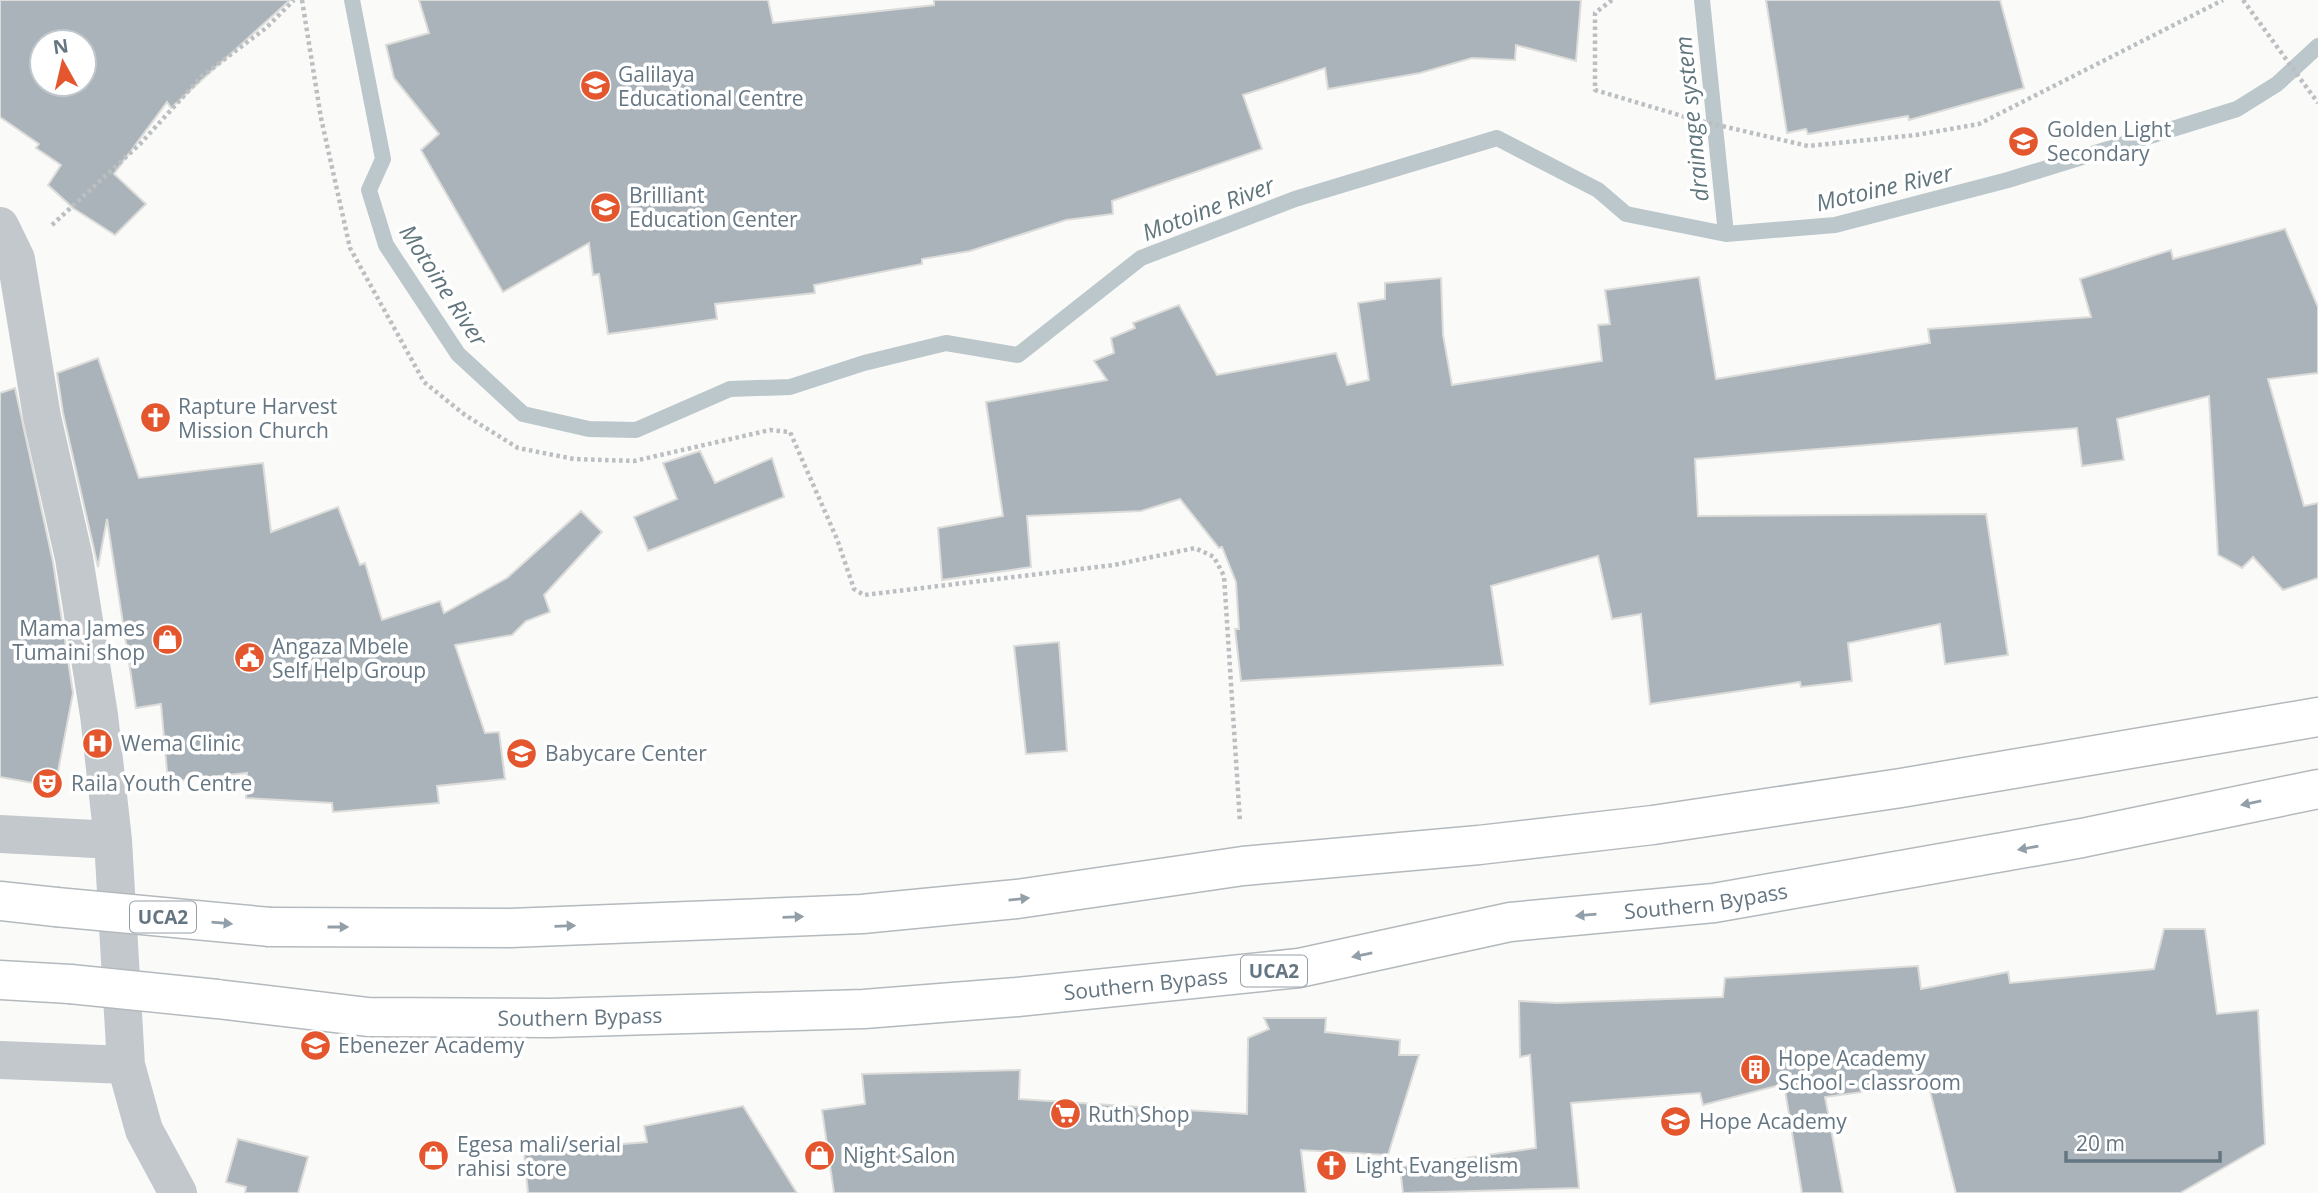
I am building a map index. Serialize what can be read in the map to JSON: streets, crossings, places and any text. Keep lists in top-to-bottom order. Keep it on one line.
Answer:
{"streets":{"highway":["Southern Bypass","UCA2"]},"water":["drainage system","Motoine River"],"places":{"school or university":["Galilaya Educational Centre","Golden Light Secondary","Brilliant Education Center","Babycare Center","Ebenezer Academy","Hope Academy"],"church":["Rapture Harvest Mission Church","Light Evangelism"],"shop":["Mama James Tumaini shop","Night Salon","Egesa mali/serial rahisi store"],"public building":["Angaza Mbele Self Help Group"],"hospital":["Wema Clinic"],"theatre":["Raila Youth Centre"],"building":["Hope Academy School - classroom"],"supermarket":["Ruth Shop"]},"scale_bar":"20 m","north":"top"}
